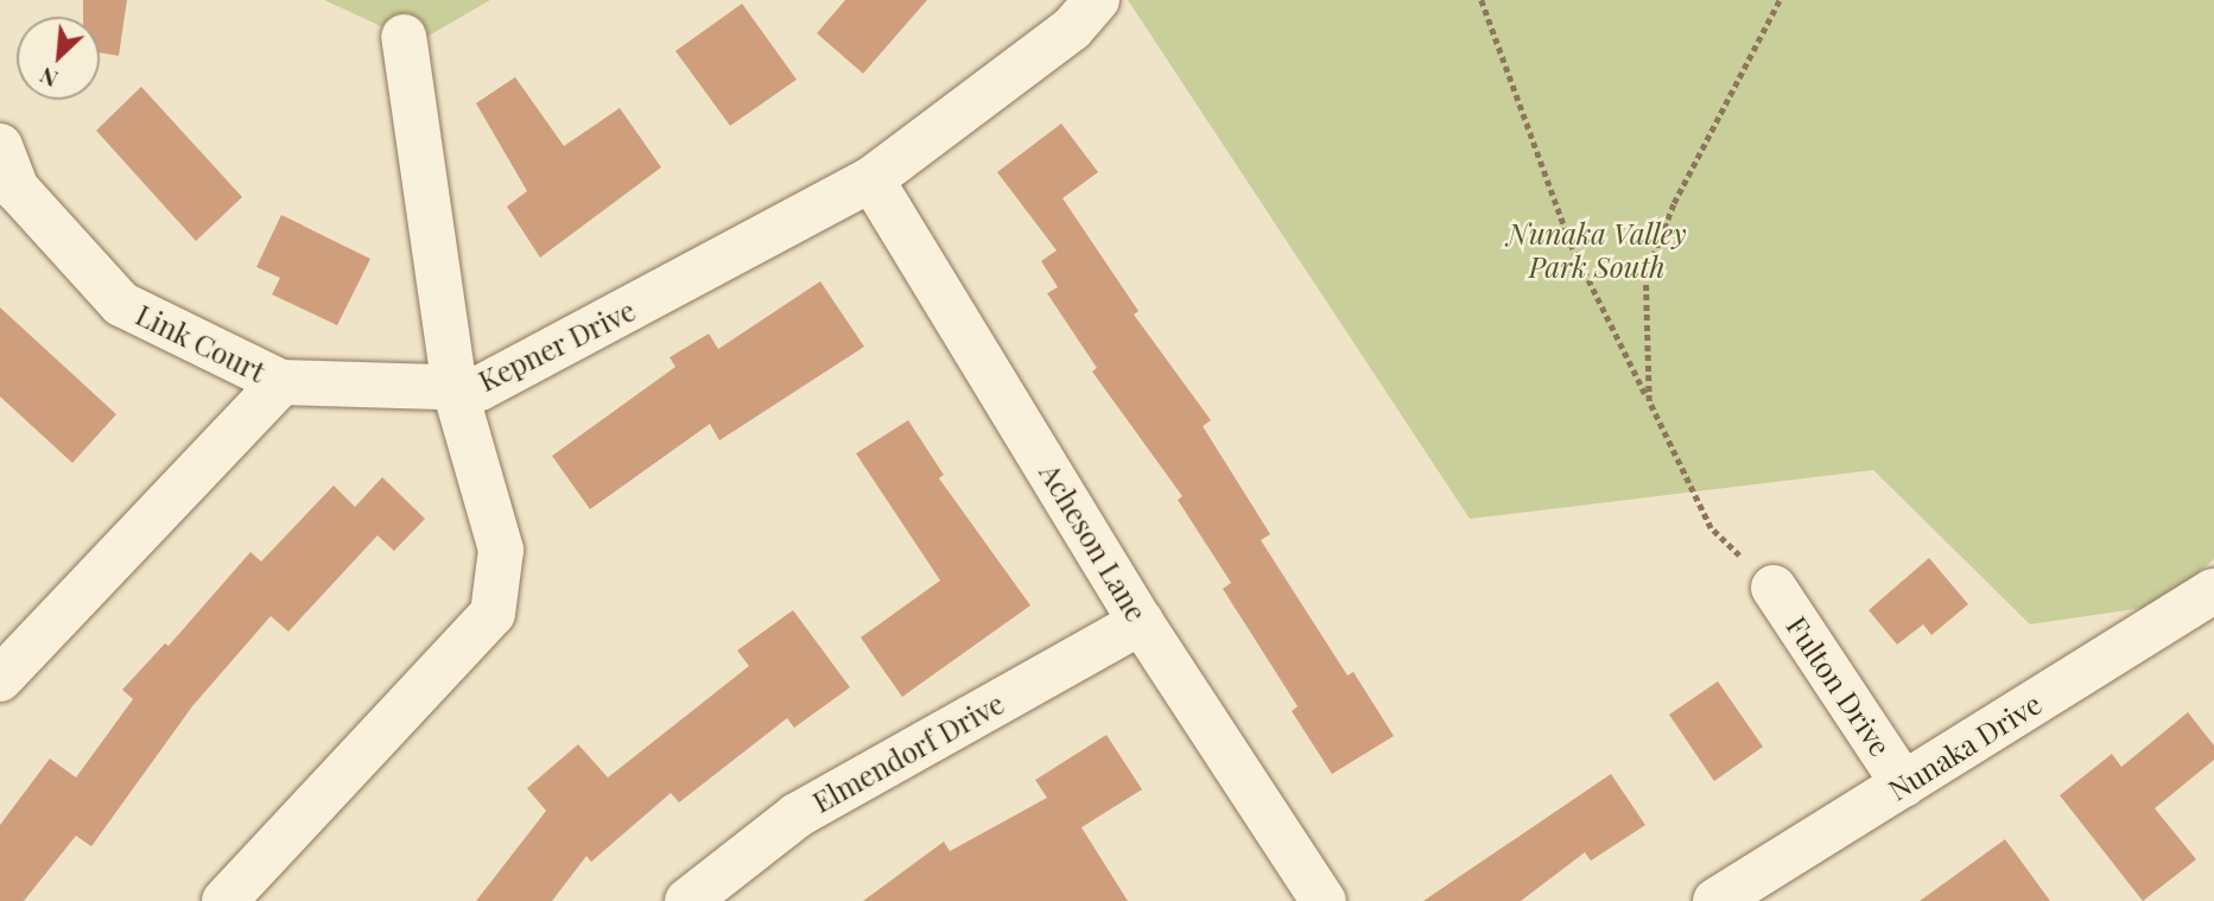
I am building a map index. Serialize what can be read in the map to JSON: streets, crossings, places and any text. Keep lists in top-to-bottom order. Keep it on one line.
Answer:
{"streets":{"street":["Link Court","Kepner Drive","Acheson Lane","Fulton Drive","Nunaka Drive","Elmendorf Drive"]},"crossings":[["Link Court","Kepner Drive"],["Kepner Drive","Acheson Lane"],["Acheson Lane","Elmendorf Drive"],["Fulton Drive","Nunaka Drive"]],"parks":["Nunaka Valley Park South"],"north":"bottom left"}
